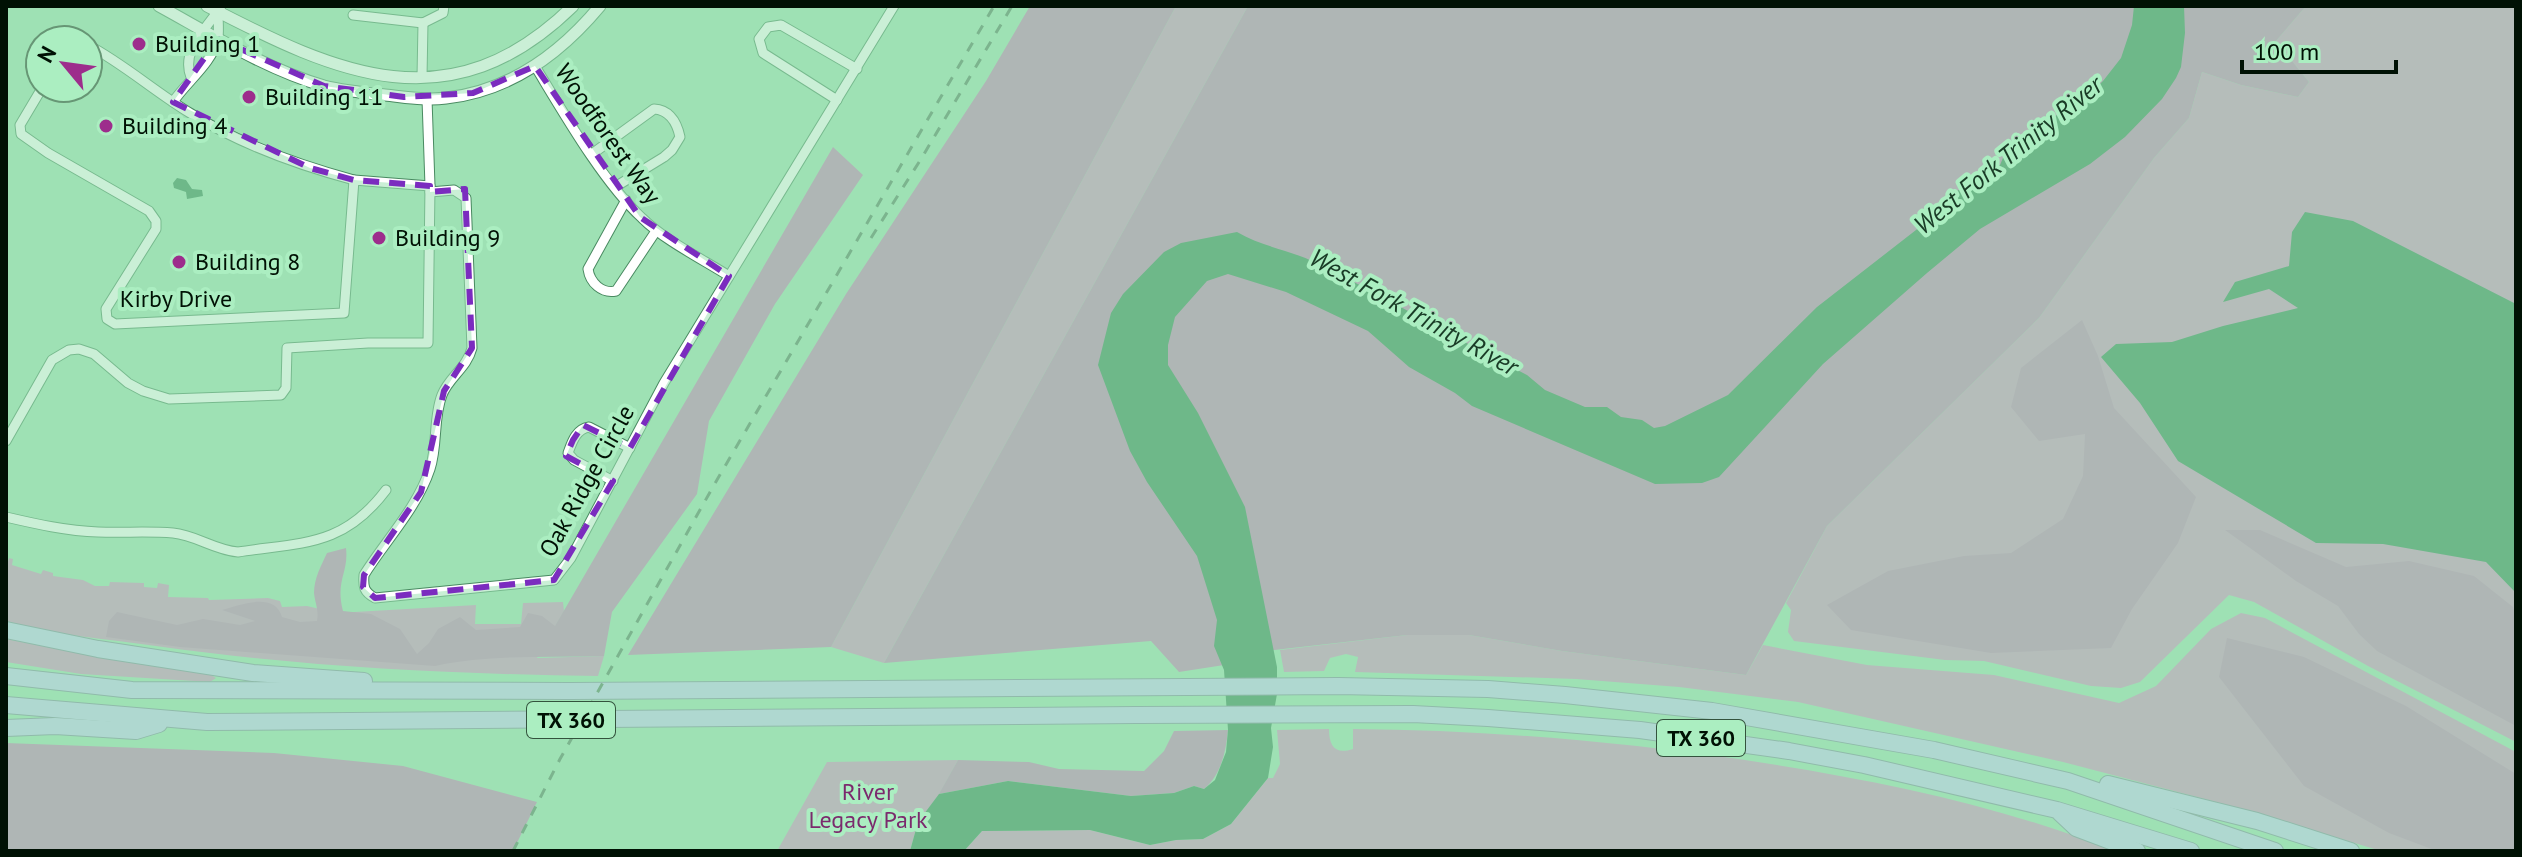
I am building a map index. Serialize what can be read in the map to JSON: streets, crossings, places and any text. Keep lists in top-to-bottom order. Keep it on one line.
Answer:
{"streets":{"highway":["TX 360"],"street":["Woodforest Way","Kirby Drive","Oak Ridge Circle"]},"crossings":[["Woodforest Way","Oak Ridge Circle"]],"water":["West Fork Trinity River"],"parks":["River Legacy Park"],"places":["Building 1","Building 11","Building 4","Building 9","Building 8"],"scale_bar":"100 m","north":"top left"}
